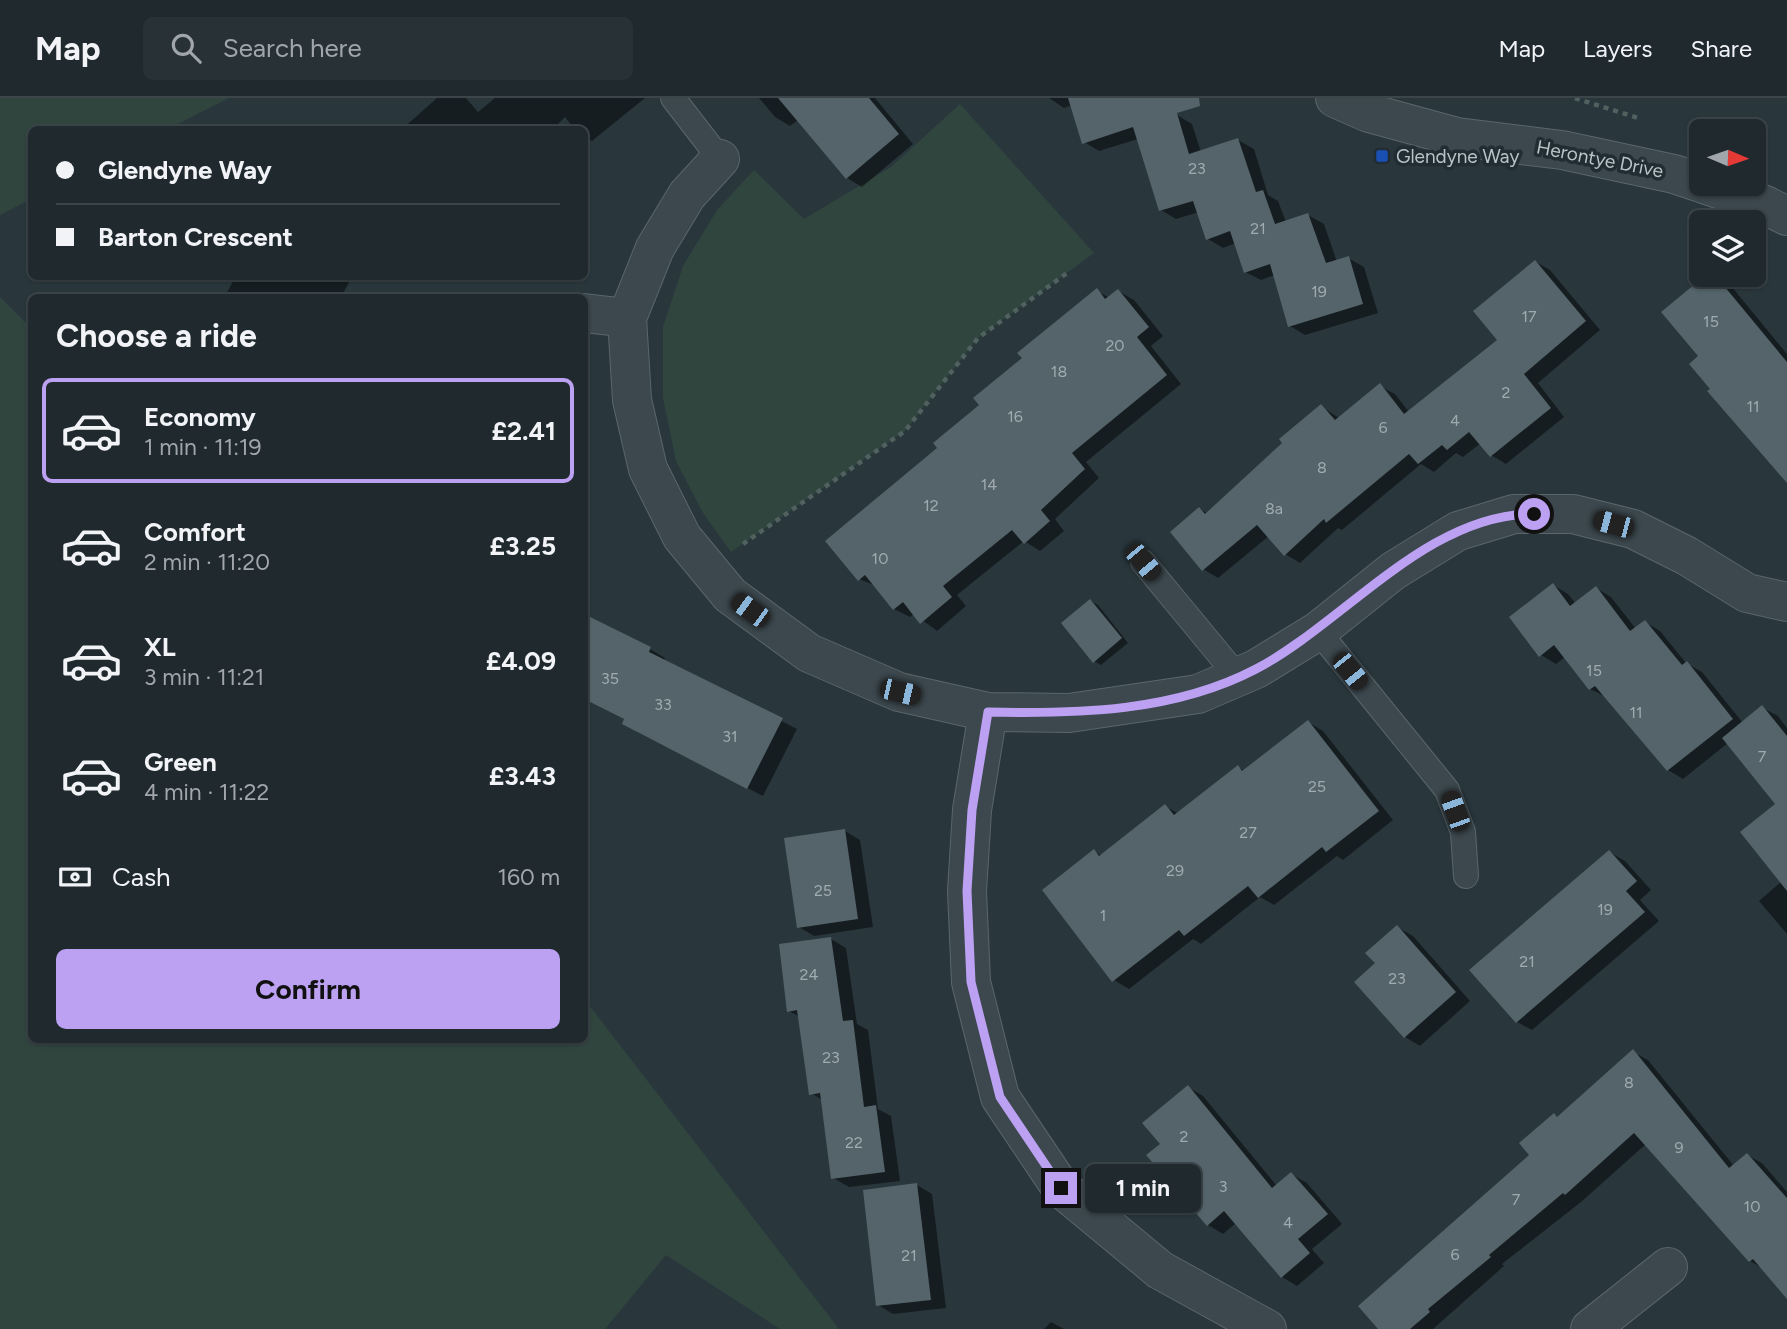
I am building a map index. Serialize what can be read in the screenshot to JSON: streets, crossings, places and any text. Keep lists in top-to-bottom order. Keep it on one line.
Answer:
{"streets":{"street":["Herontye Drive"]},"places":{"transit":["Glendyne Way"]},"house_numbers":["23","21","19","17","15","20","18","2","11","16","4","6","8","14","12","8a","10","15","35","33","11","31","7","25","27","29","25","19","1","21","24","23","23","8","2","22","9","3","7","10","4","6","21"],"north":"right","page":{"header":"Map","search":"Search here","nav":["Map","Layers","Share"],"banner":["Glendyne Way","Barton Crescent"],"heading":"Choose a ride","list":[{"name":"Economy","note":"1 min · 11:19","value":"£2.41"},{"name":"Comfort","note":"2 min · 11:20","value":"£3.25"},{"name":"XL","note":"3 min · 11:21","value":"£4.09"},{"name":"Green","note":"4 min · 11:22","value":"£3.43"}],"pay":["Cash","160 m"],"buttons":"Confirm","bubble":"1 min"}}
